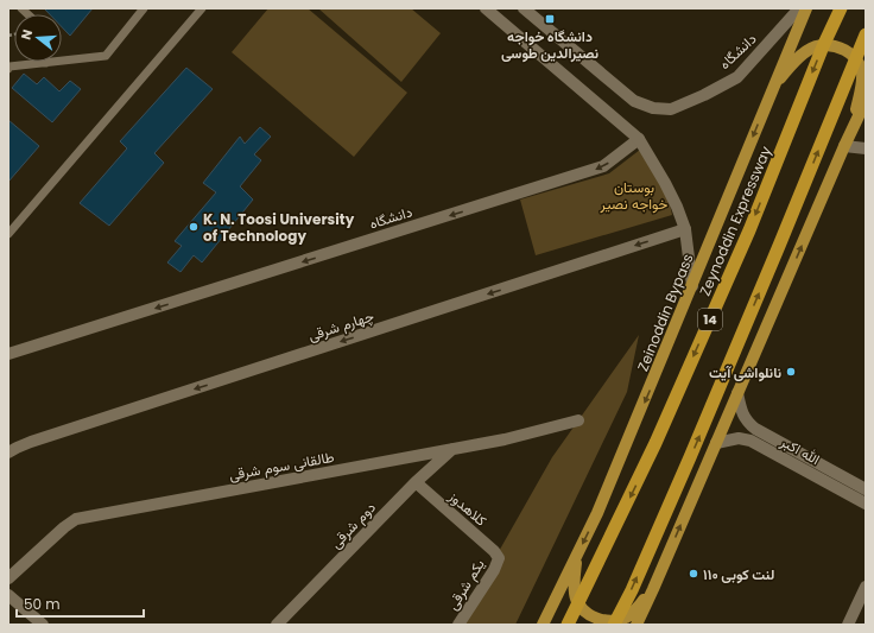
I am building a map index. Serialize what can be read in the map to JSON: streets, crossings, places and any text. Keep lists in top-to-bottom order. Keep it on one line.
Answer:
{"streets":{"highway":["Zeynoddin Expressway","14"],"main road":["Zeinoddin Bypass"],"street":["دانشگاه","چهارم شرقی","الله اکبر","طالقانی سوم شرقی","کلاهدوز","دوم شرقی","یکم شرقی"]},"crossings":[["طالقانی سوم شرقی","دوم شرقی"],["کلاهدوز","دوم شرقی"],["کلاهدوز","یکم شرقی"]],"one_way":["دانشگاه","چهارم شرقی"],"parks":["بوستان خواجه نصیر"],"places":{"transit":["دانشگاه خواجه نصیرالدین طوسی"],"other":["K. N. Toosi University of Technology","نانلواشی آیت","لنت کوبی ۱۱۰"]},"scale_bar":"50 m","north":"left"}
